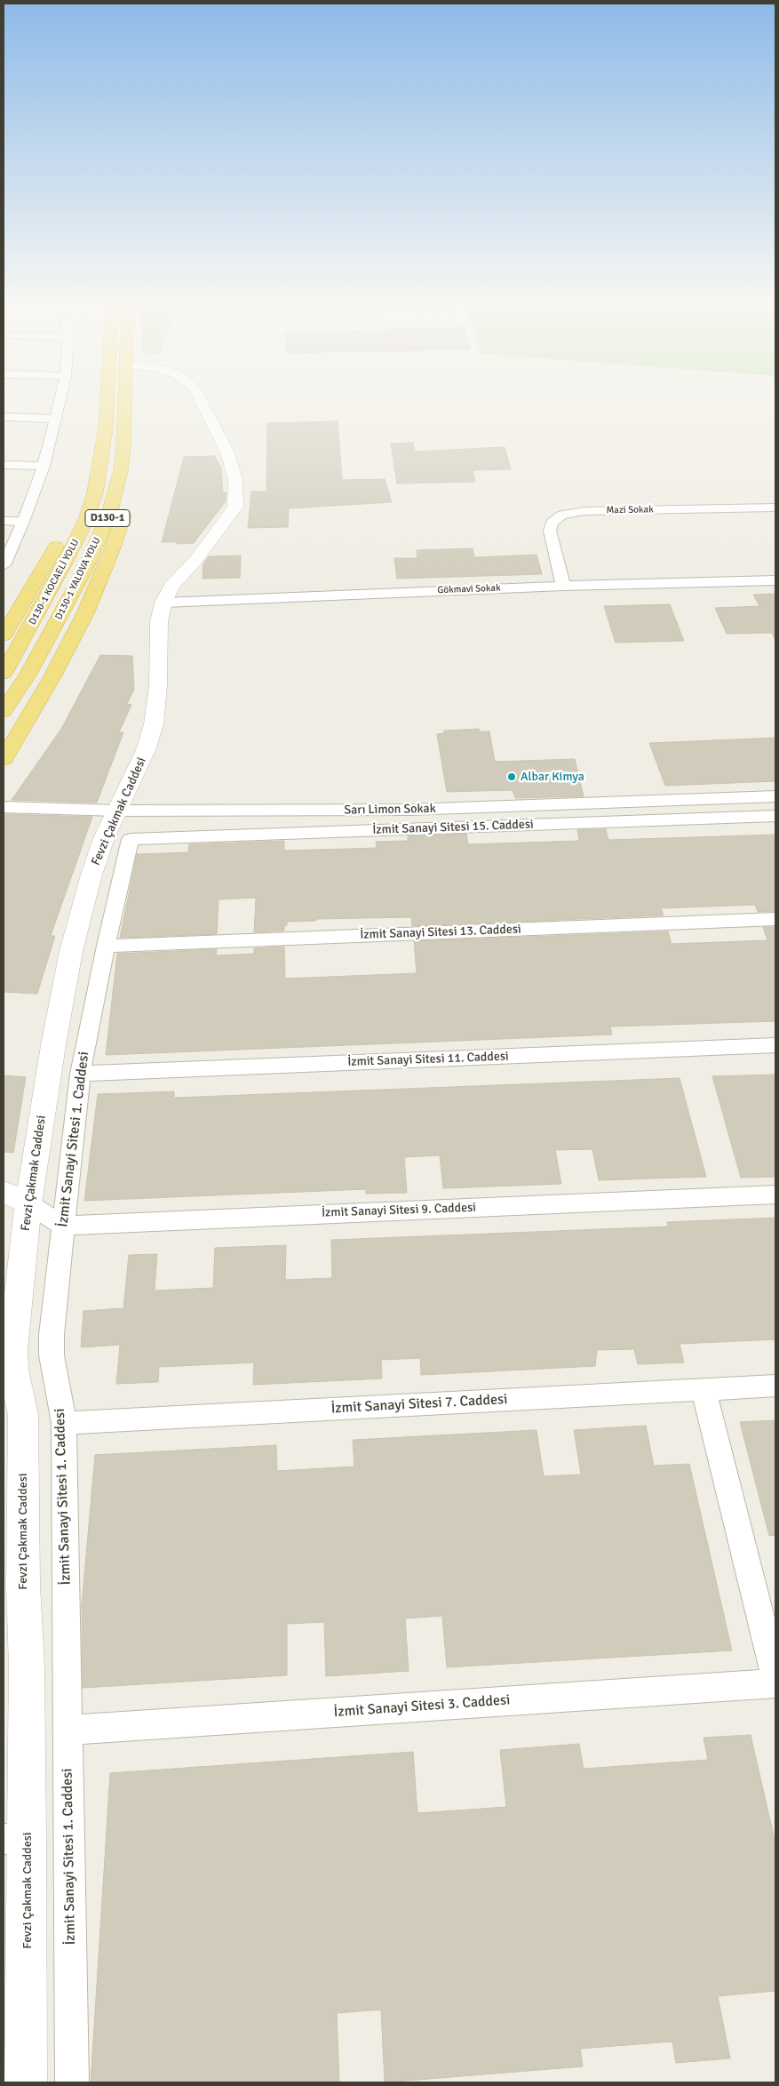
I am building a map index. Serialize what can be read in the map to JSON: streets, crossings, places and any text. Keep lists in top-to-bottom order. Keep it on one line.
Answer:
{"streets":{"highway":["D130-1","D130-1 YALOVA YOLU","D130-1 KOCAELİ YOLU"],"street":["Mazi Sokak","Gökmavi Sokak","Sarı Limon Sokak","Fevzi Çakmak Caddesi","İzmit Sanayi Sitesi 15. Caddesi","İzmit Sanayi Sitesi 13. Caddesi","İzmit Sanayi Sitesi 11. Caddesi","İzmit Sanayi Sitesi 1. Caddesi","İzmit Sanayi Sitesi 9. Caddesi","İzmit Sanayi Sitesi 7. Caddesi","İzmit Sanayi Sitesi 3. Caddesi"]},"crossings":[["Mazi Sokak","Gökmavi Sokak"],["Gökmavi Sokak","Fevzi Çakmak Caddesi"],["Sarı Limon Sokak","Fevzi Çakmak Caddesi"],["İzmit Sanayi Sitesi 15. Caddesi","İzmit Sanayi Sitesi 1. Caddesi"],["İzmit Sanayi Sitesi 13. Caddesi","İzmit Sanayi Sitesi 1. Caddesi"],["İzmit Sanayi Sitesi 11. Caddesi","İzmit Sanayi Sitesi 1. Caddesi"],["İzmit Sanayi Sitesi 1. Caddesi","İzmit Sanayi Sitesi 9. Caddesi"],["İzmit Sanayi Sitesi 1. Caddesi","İzmit Sanayi Sitesi 7. Caddesi"],["İzmit Sanayi Sitesi 1. Caddesi","İzmit Sanayi Sitesi 3. Caddesi"]],"places":["Albar Kimya"]}
